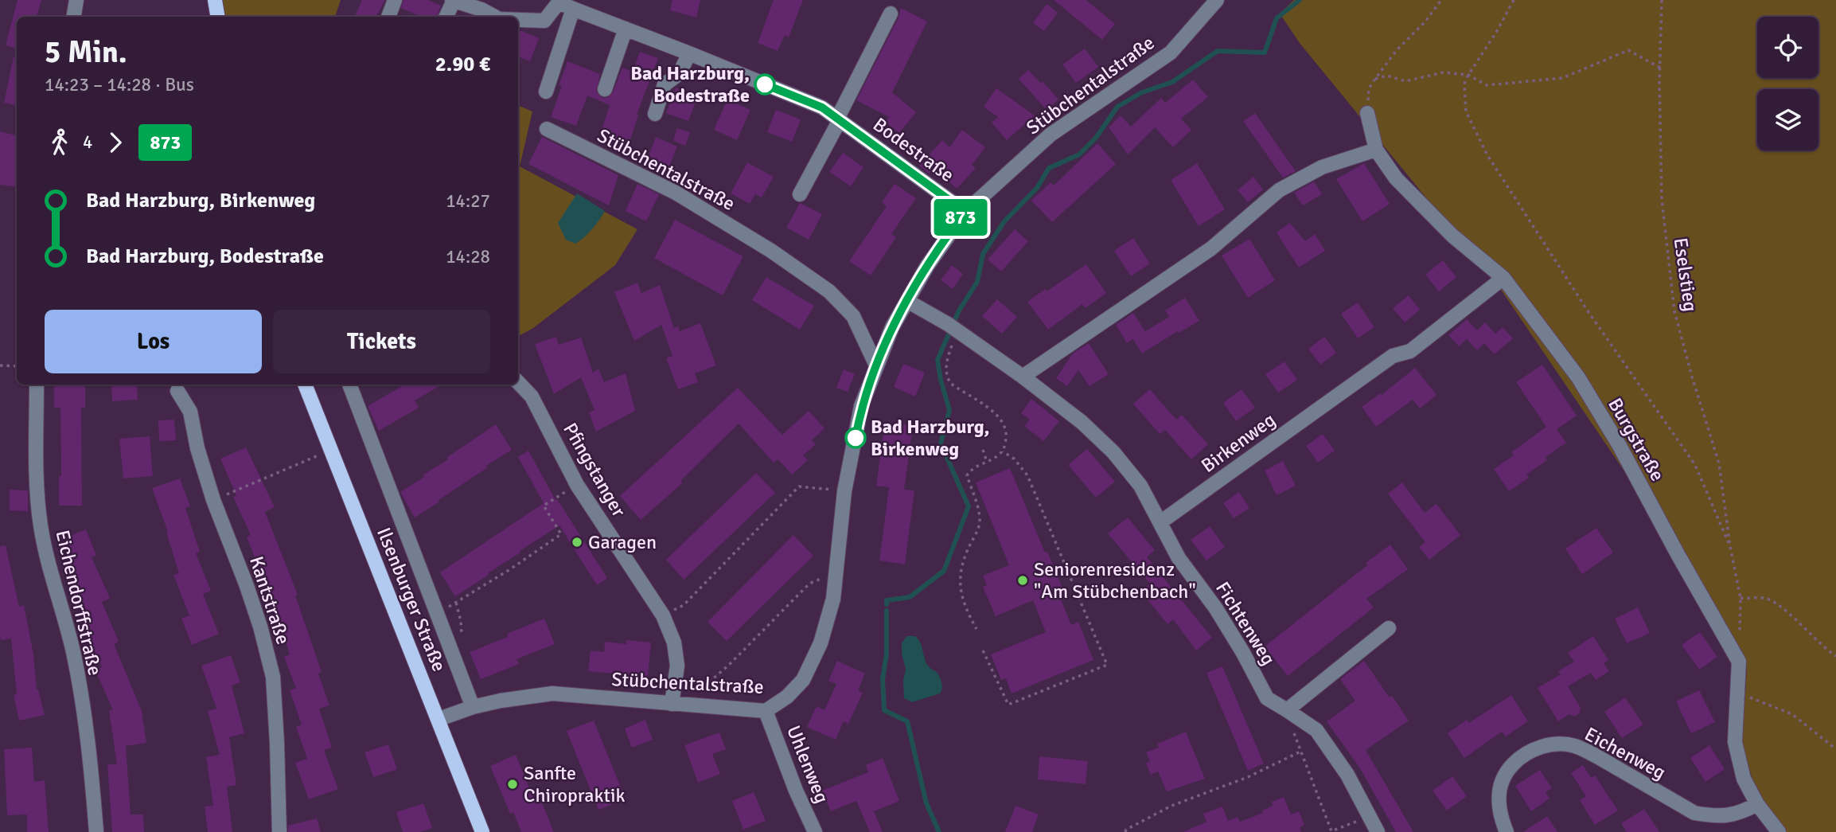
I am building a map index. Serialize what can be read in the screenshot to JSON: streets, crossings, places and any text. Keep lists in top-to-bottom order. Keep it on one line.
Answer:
{"streets":{"main road":["Ilsenburger Straße"],"street":["Stübchentalstraße","Bodestraße","Burgstraße","Birkenweg","Pfingstanger","Kantstraße","Eichendorffstraße","Fichtenweg","Eichenweg","Uhlenweg"],"path":["Eselstieg"]},"crossings":[["Stübchentalstraße","Bodestraße"],["Stübchentalstraße","Pfingstanger"],["Stübchentalstraße","Ilsenburger Straße"],["Stübchentalstraße","Uhlenweg"],["Burgstraße","Birkenweg"],["Burgstraße","Eichenweg"],["Birkenweg","Fichtenweg"]],"places":["Bad Harzburg, Bodestraße","Bad Harzburg, Birkenweg","Garagen","Seniorenresidenz \"Am Stübchenbach\"","Sanfte Chiropraktik"],"lines":["bus line 873"],"page":{"on_map":"873","heading":["5 Min.","14:23 – 14:28 · Bus","2.90 €"],"legs":["4","873"],"list":[{"name":"Bad Harzburg, Birkenweg","value":"14:27"},{"name":"Bad Harzburg, Bodestraße","value":"14:28"}],"buttons":["Los","Tickets"]}}
